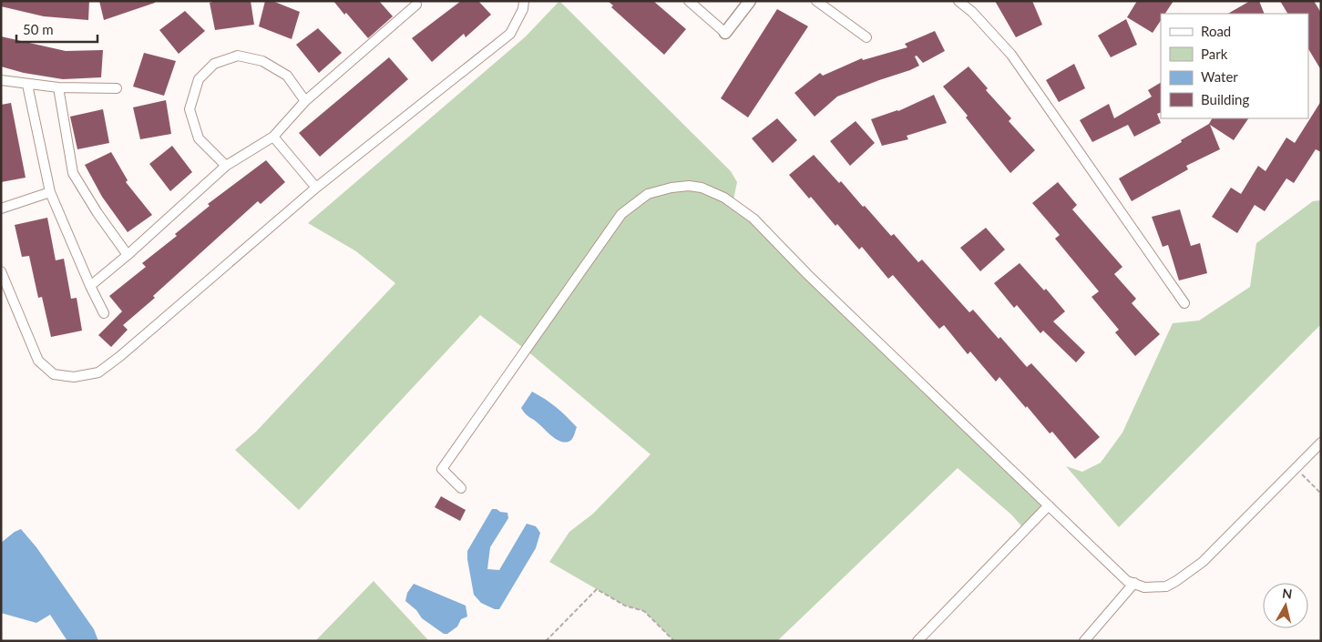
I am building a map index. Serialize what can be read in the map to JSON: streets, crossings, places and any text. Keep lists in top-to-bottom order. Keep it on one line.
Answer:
{"legend":["Road","Park","Water","Building"],"scale_bar":"50 m","north":"top"}
